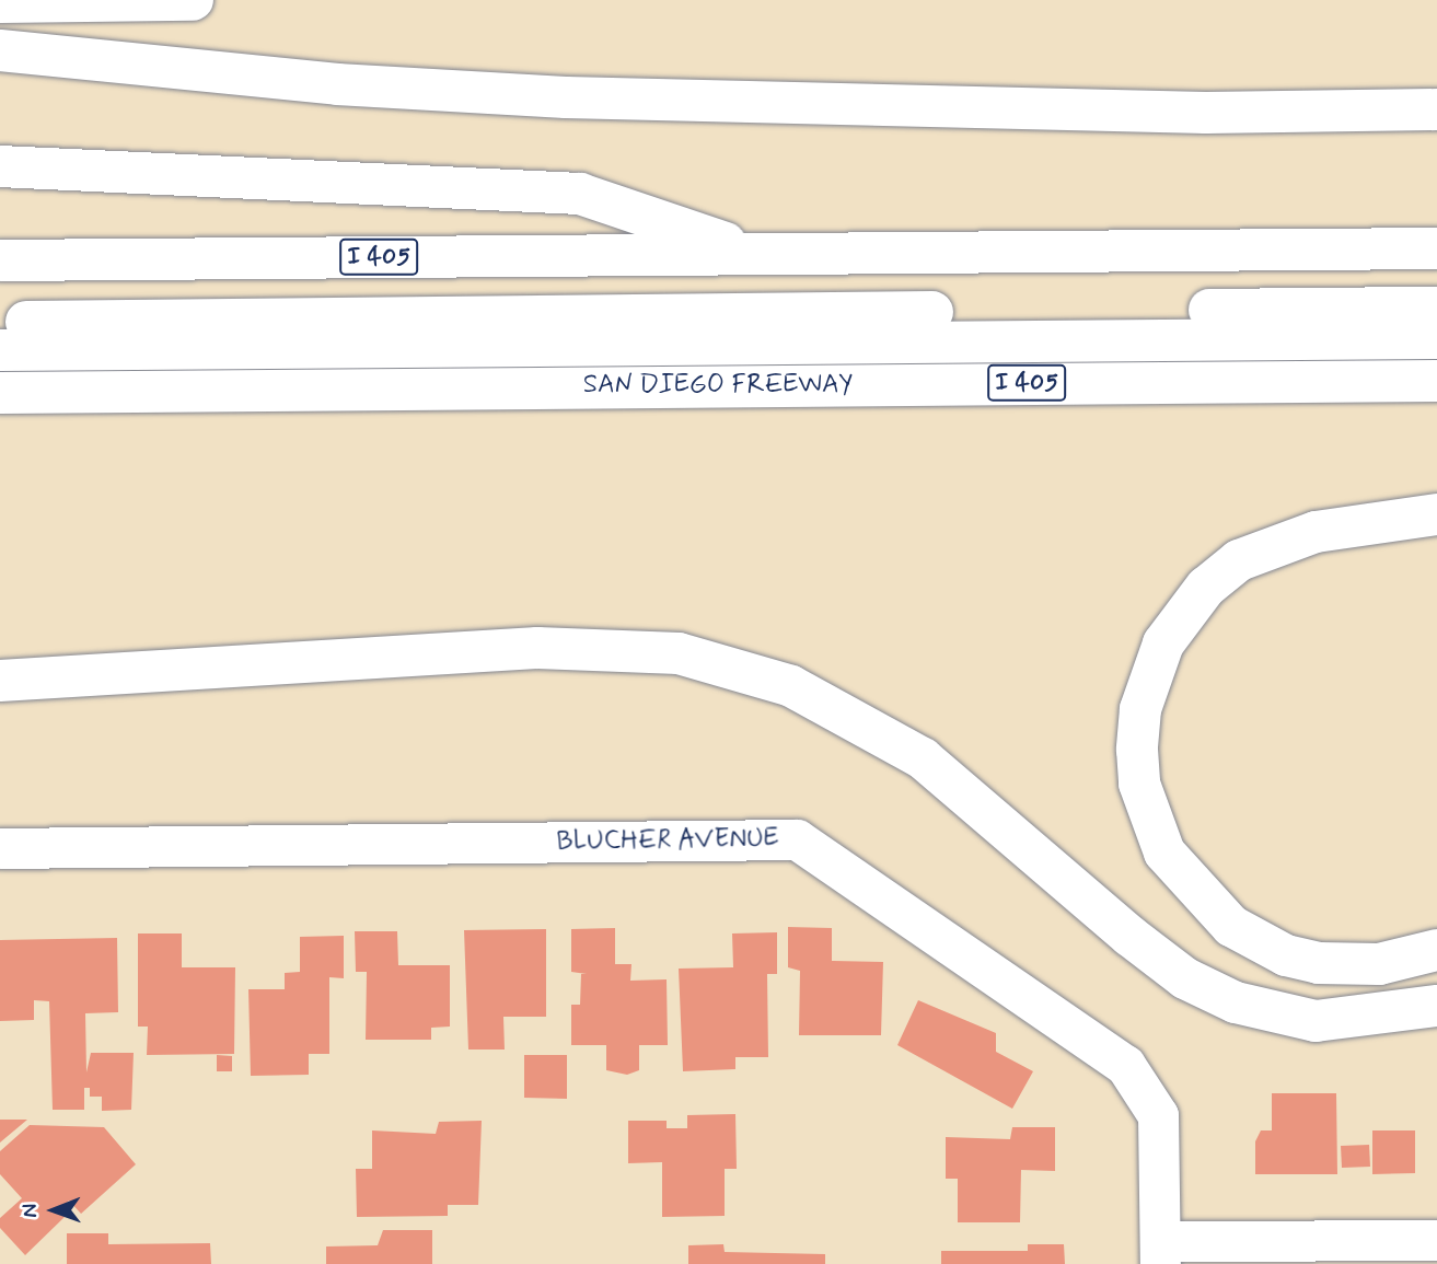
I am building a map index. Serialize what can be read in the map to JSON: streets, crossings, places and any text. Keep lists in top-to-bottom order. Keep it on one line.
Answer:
{"streets":{"highway":["I 405","SAN DIEGO FREEWAY"],"street":["BLUCHER AVENUE"]},"north":"left"}
